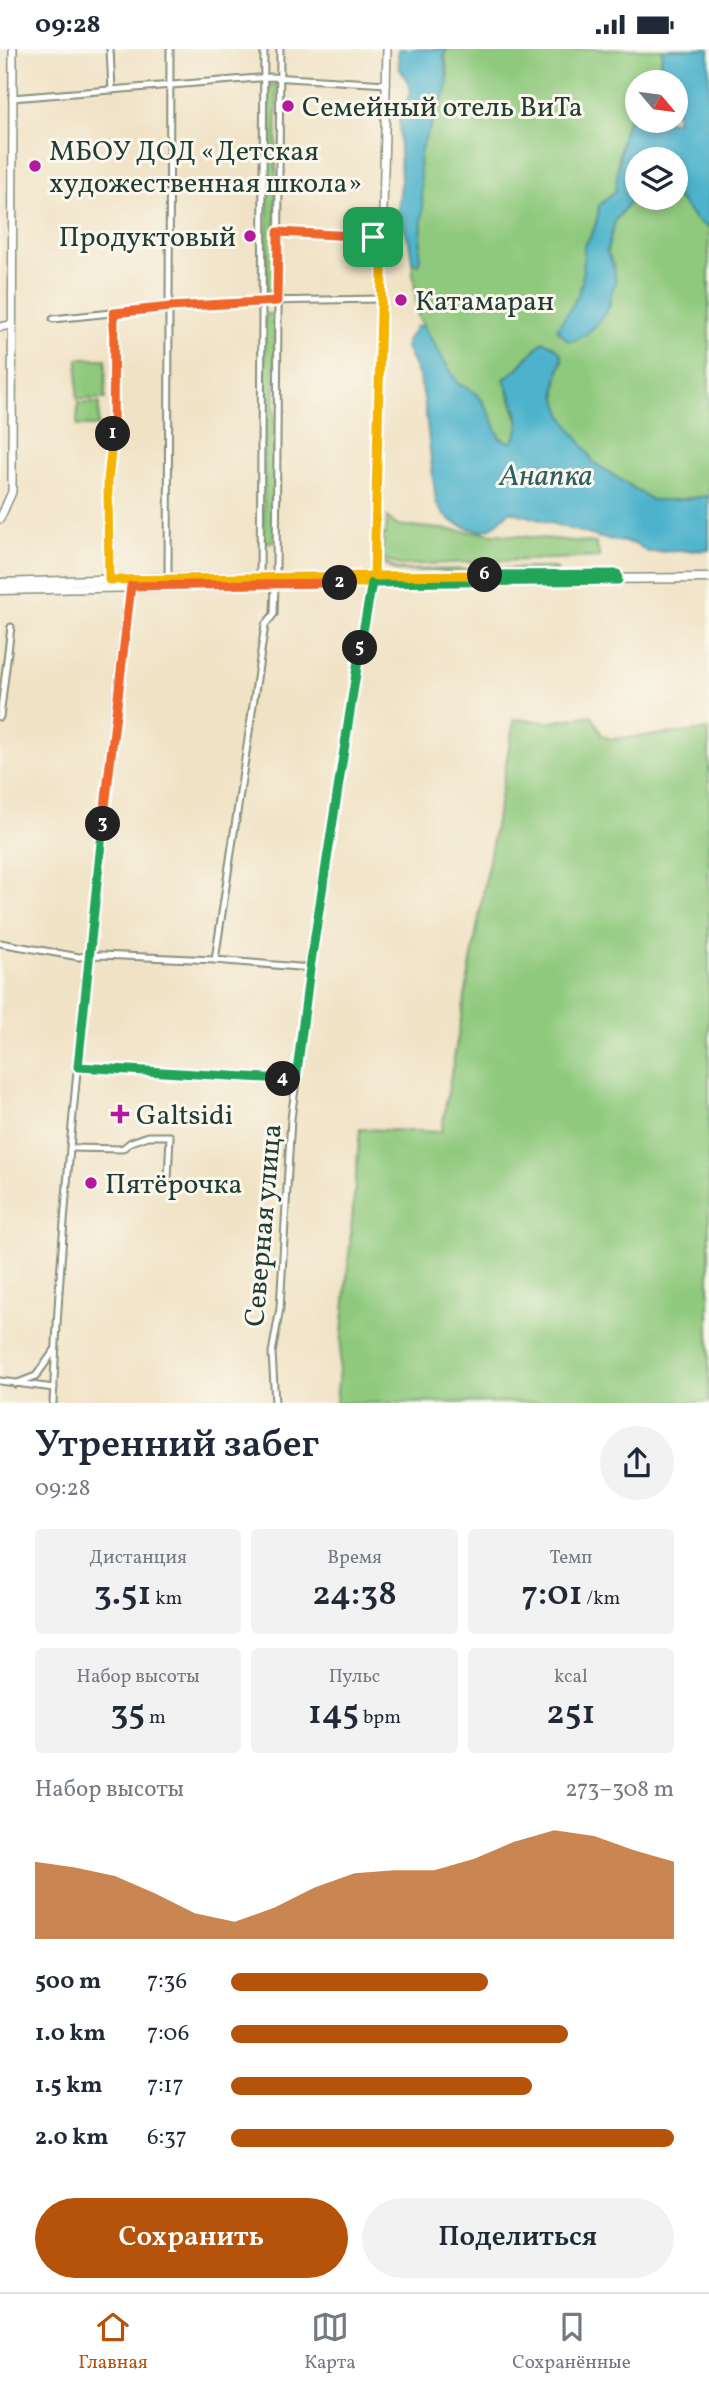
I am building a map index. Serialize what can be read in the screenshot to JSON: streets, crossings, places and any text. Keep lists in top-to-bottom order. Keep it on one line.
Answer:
{"streets":{"street":["Северная улица"]},"water":["Анапка"],"places":{"other":["Семейный отель ВиТа","МБОУ ДОД «Детская художественная школа»","Продуктовый","Катамаран","Пятёрочка"],"health":["Galtsidi"]},"north":"bottom right","page":{"status":"09:28","pins":["1","6","2","5","3","4"],"heading":["Утренний забег","09:28"],"stats":[["Дистанция","3.51 km"],["Время","24:38"],["Темп","7:01 /km"],["Набор высоты","35 m"],["Пульс","145 bpm"],["kcal","251"]],"chart":["Набор высоты","273–308 m"],"list":[{"name":"500 m","note":"7:36"},{"name":"1.0 km","note":"7:06"},{"name":"1.5 km","note":"7:17"},{"name":"2.0 km","note":"6:37"}],"buttons":["Сохранить","Поделиться"],"tabs":["Главная","Карта","Сохранённые"]}}
